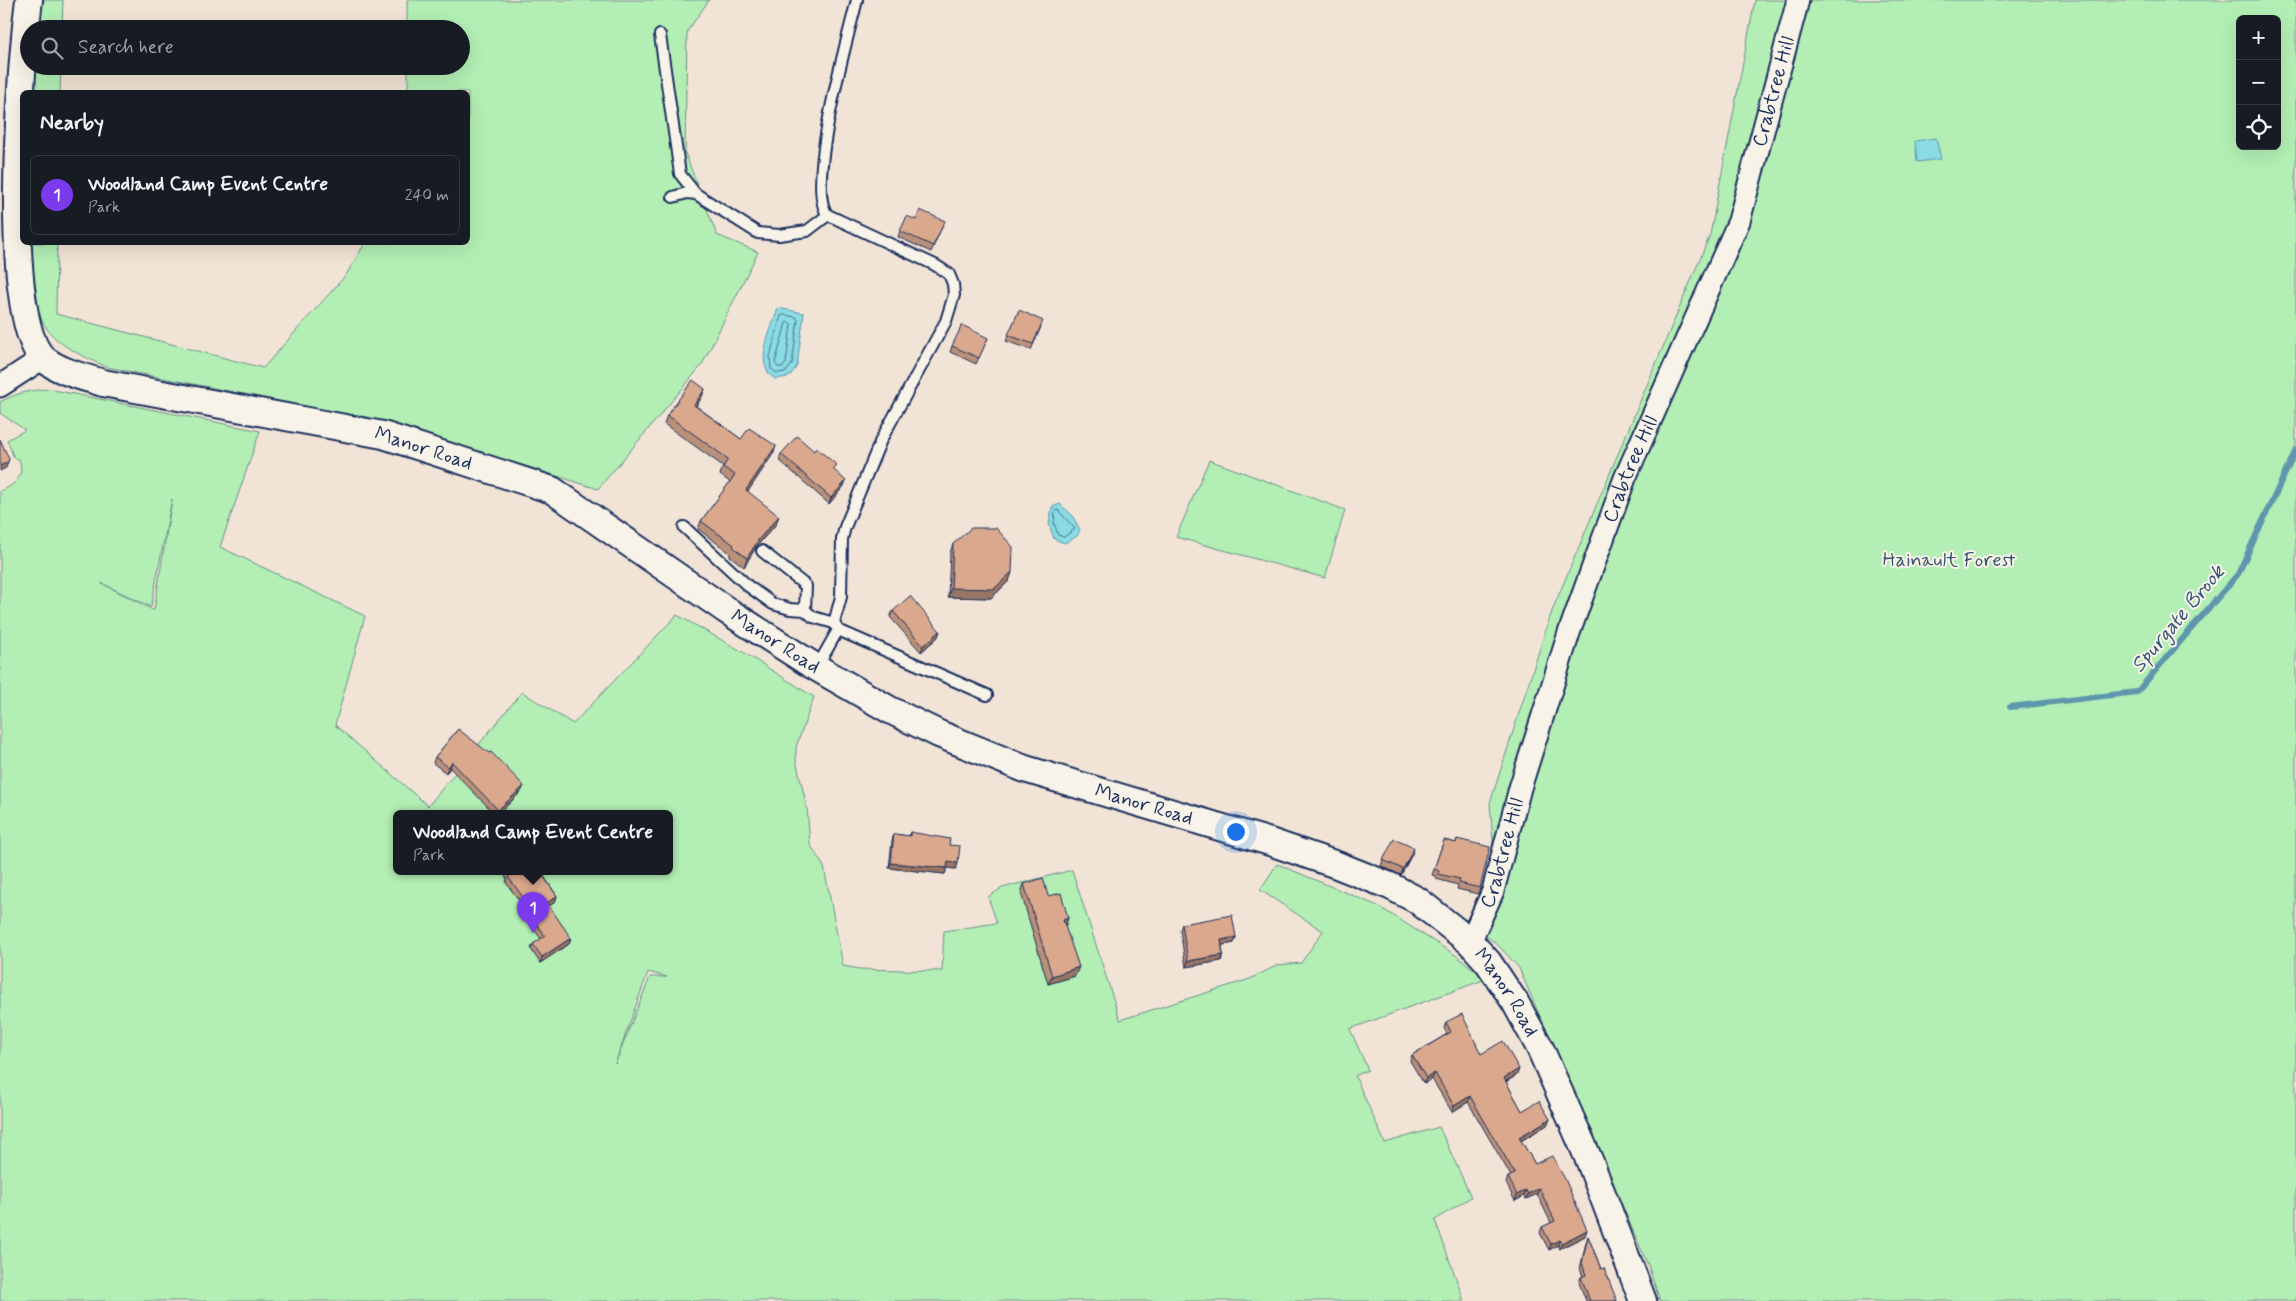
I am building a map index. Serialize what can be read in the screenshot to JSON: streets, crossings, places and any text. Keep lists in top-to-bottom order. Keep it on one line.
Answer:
{"streets":{"street":["Crabtree Hill","Manor Road"]},"crossings":[["Crabtree Hill","Manor Road"]],"water":["Spurgate Brook"],"parks":["Hainault Forest"],"page":{"map_buttons":["+","−"],"search":"Search here","heading":"Nearby","list":[{"mark":"1","name":"Woodland Camp Event Centre","note":"Park","value":"240 m"}],"popup":["Woodland Camp Event Centre","Park"],"pins":"1"}}
